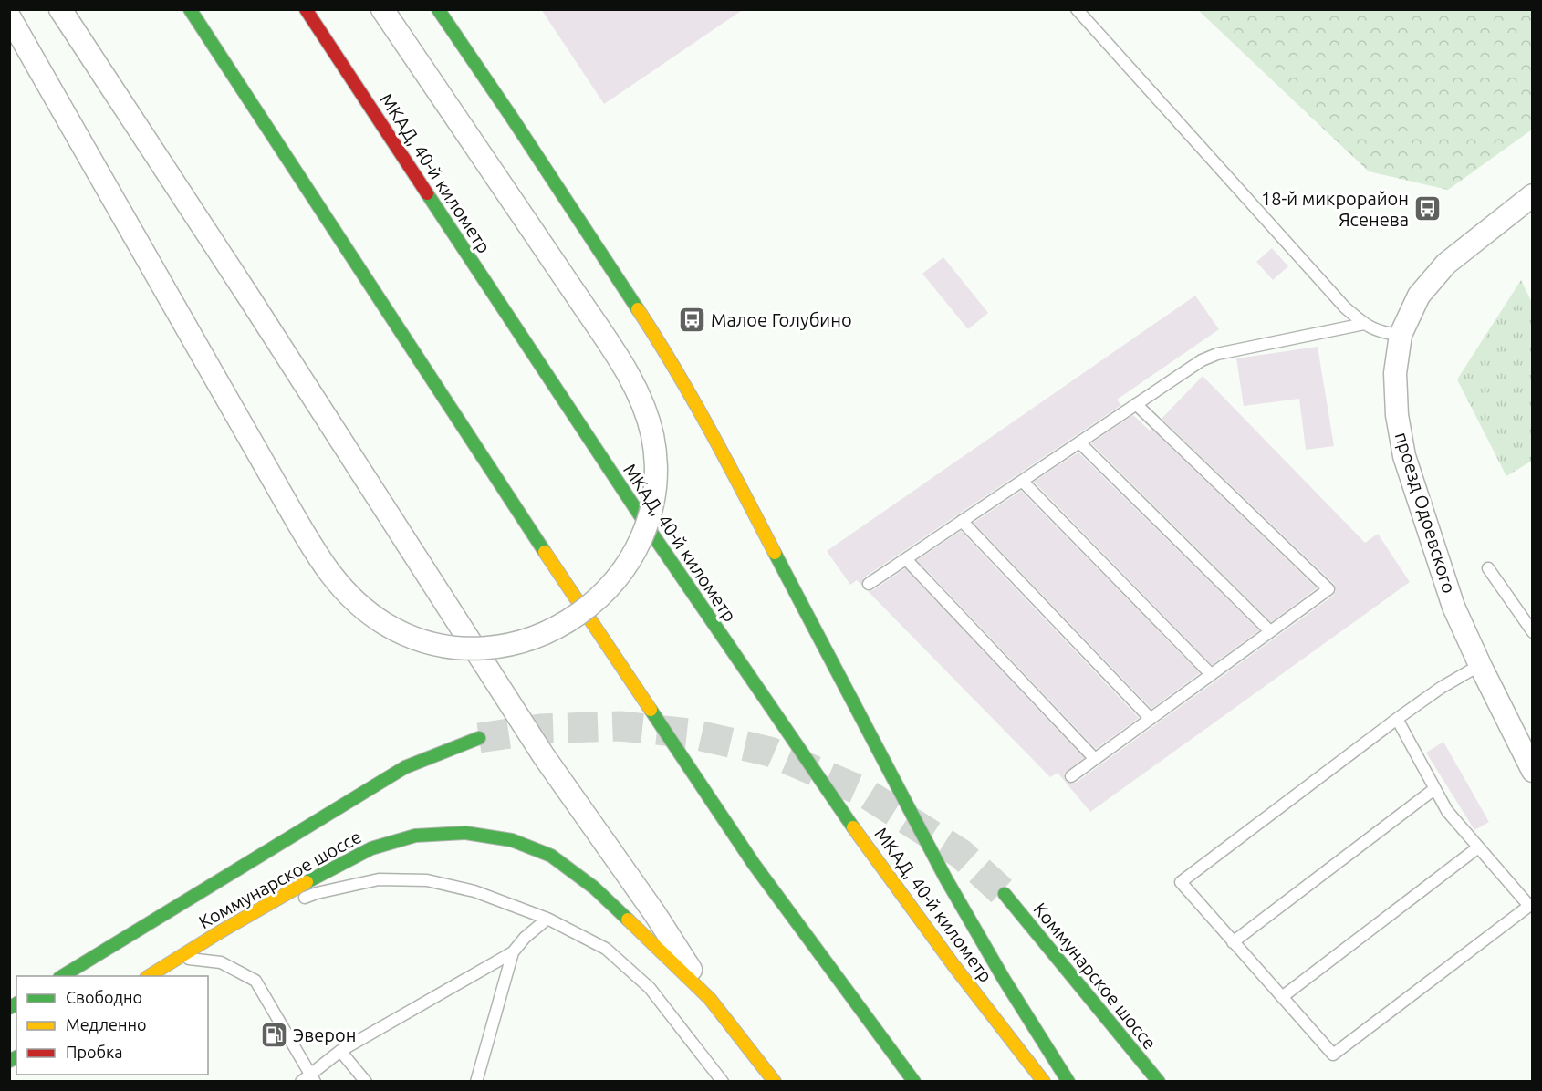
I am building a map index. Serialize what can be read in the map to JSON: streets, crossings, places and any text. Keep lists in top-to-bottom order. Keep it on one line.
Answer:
{"streets":{"main road":["МКАД, 40-й километр","Коммунарское шоссе"],"street":["проезд Одоевского"]},"places":{"bus stop":["18-й микрорайон Ясенева","Малое Голубино"],"fuel station":["Эверон"]},"legend":["Свободно","Медленно","Пробка"]}
